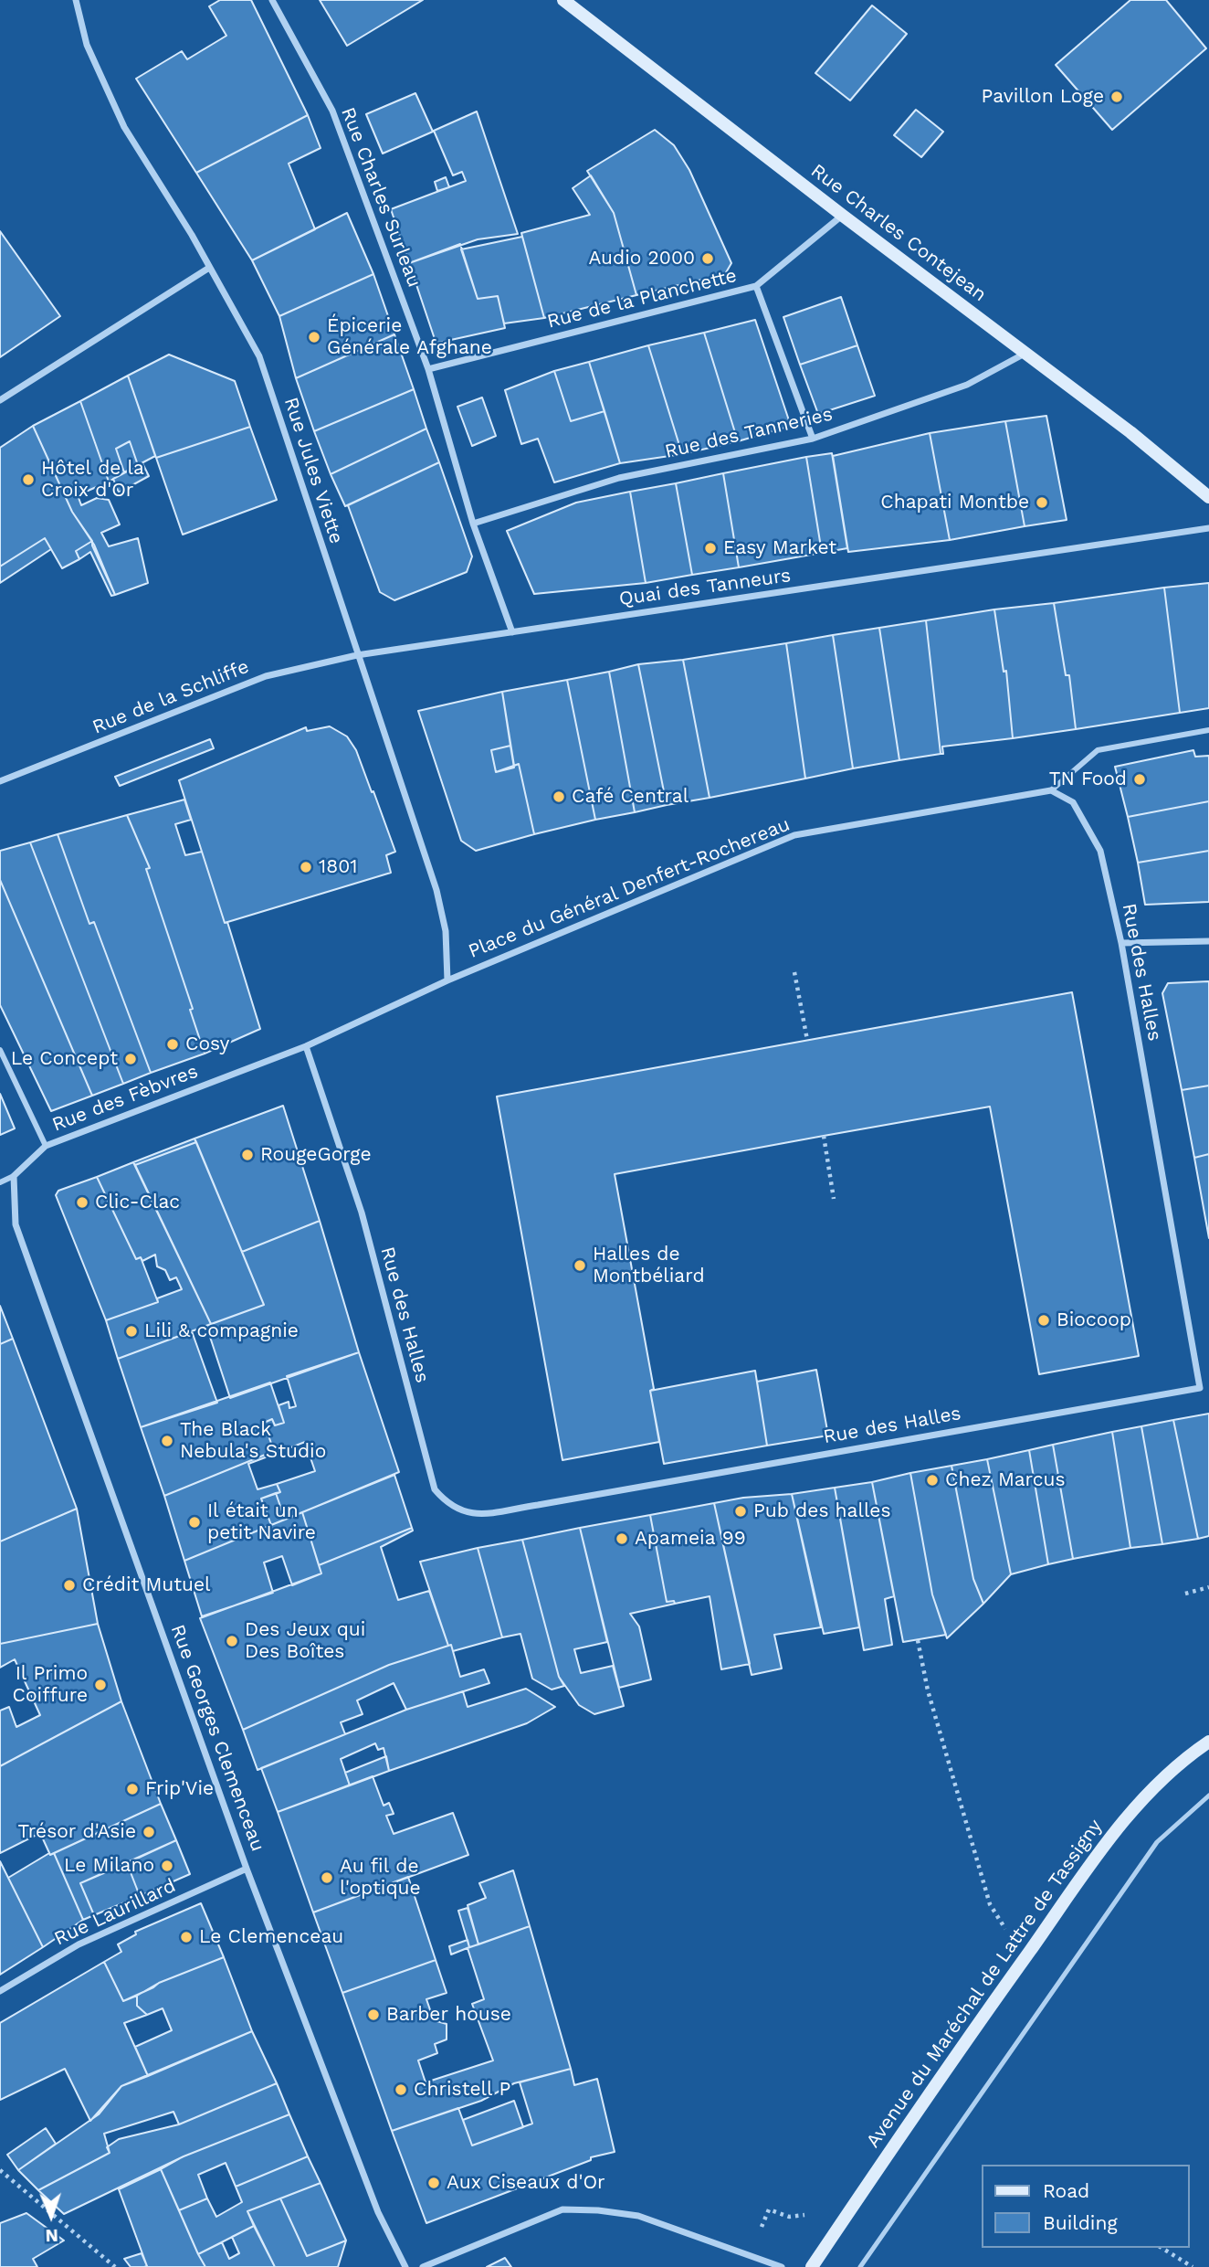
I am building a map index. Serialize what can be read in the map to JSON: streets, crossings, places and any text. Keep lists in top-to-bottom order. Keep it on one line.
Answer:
{"streets":{"main road":["Rue Charles Contejean","Avenue du Maréchal de Lattre de Tassigny"],"street":["Rue Charles Surleau","Rue de la Planchette","Rue des Tanneries","Rue Jules Viette","Quai des Tanneurs","Rue de la Schliffe","Place du Général Denfert-Rochereau","Rue des Halles","Rue des Fèbvres","Rue Georges Clemenceau","Rue Laurillard"]},"crossings":[["Rue Charles Surleau","Rue de la Planchette"],["Rue Charles Surleau","Rue des Tanneries"],["Rue Charles Surleau","Quai des Tanneurs"],["Rue Charles Contejean","Rue de la Planchette"],["Rue Charles Contejean","Rue des Tanneries"],["Rue Jules Viette","Quai des Tanneurs"],["Rue Jules Viette","Rue de la Schliffe"],["Rue Jules Viette","Place du Général Denfert-Rochereau"],["Quai des Tanneurs","Rue de la Schliffe"],["Place du Général Denfert-Rochereau","Rue des Halles"],["Place du Général Denfert-Rochereau","Rue des Fèbvres"],["Rue des Halles","Rue des Fèbvres"],["Rue des Fèbvres","Rue Georges Clemenceau"],["Rue Georges Clemenceau","Rue Laurillard"]],"places":["Pavillon Loge","Audio 2000","Épicerie Générale Afghane","Hôtel de la Croix d'Or","Chapati Montbe","Easy Market","TN Food","Café Central","1801","Cosy","Le Concept","RougeGorge","Clic-Clac","Halles de Montbéliard","Biocoop","Lili & compagnie","The Black Nebula's Studio","Chez Marcus","Pub des halles","Il était un petit Navire","Apameia 99","Crédit Mutuel","Des Jeux qui Des Boîtes","Il Primo Coiffure","Frip'Vie","Trésor d'Asie","Le Milano","Au fil de l'optique","Le Clemenceau","Barber house","Christell P","Aux Ciseaux d'Or"],"legend":["Road","Building"],"north":"bottom"}
